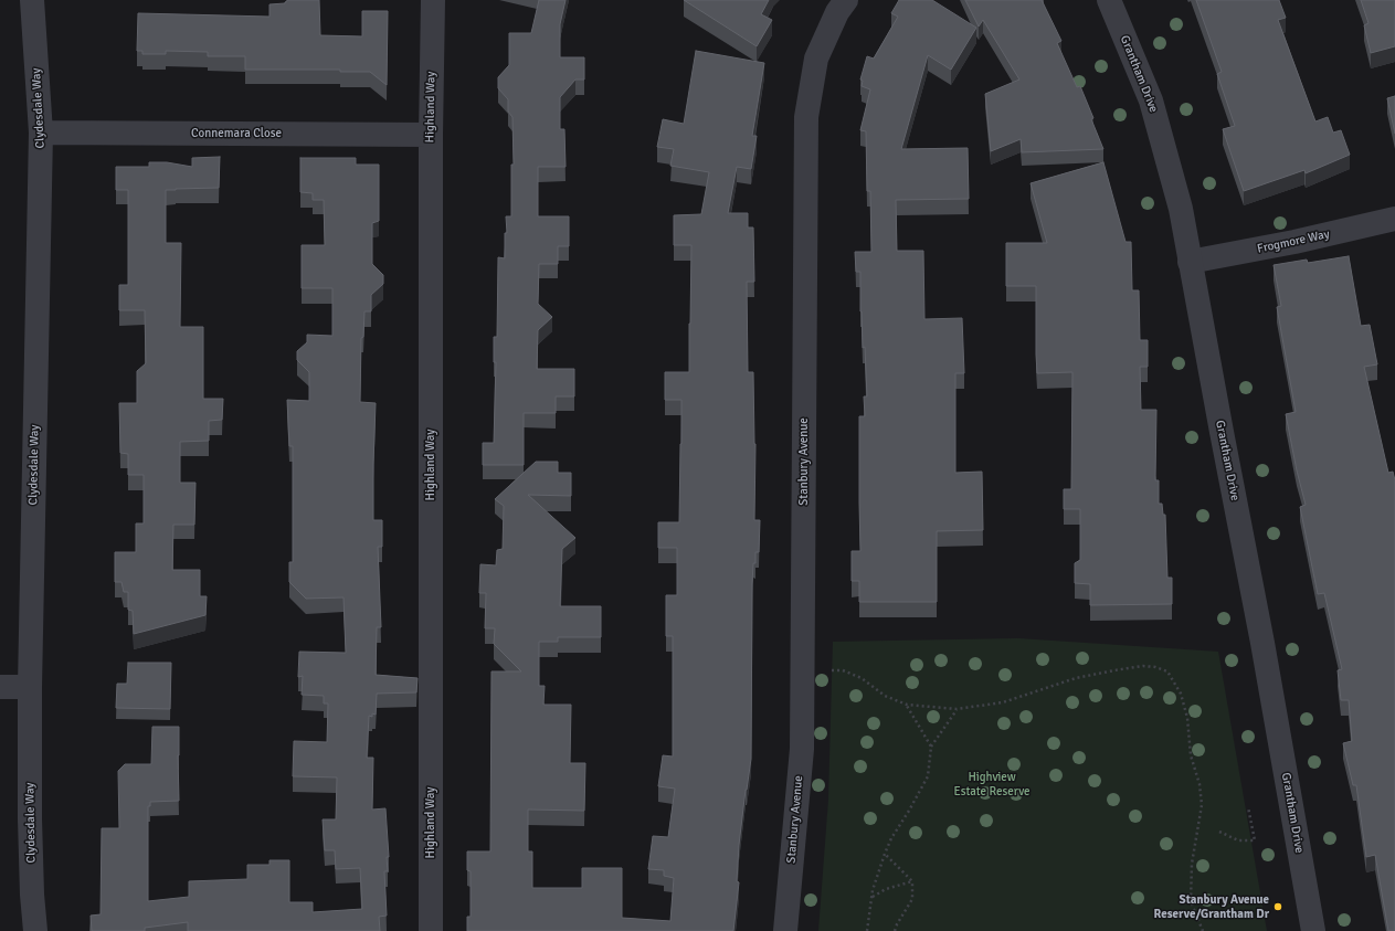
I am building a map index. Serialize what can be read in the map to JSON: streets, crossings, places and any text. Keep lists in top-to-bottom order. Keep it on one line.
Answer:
{"streets":{"street":["Grantham Drive","Highland Way","Clydesdale Way","Connemara Close","Frogmore Way","Stanbury Avenue"]},"crossings":[["Grantham Drive","Frogmore Way"],["Highland Way","Connemara Close"],["Clydesdale Way","Connemara Close"]],"parks":["Highview Estate Reserve"],"places":["Stanbury Avenue Reserve/Grantham Dr"]}
